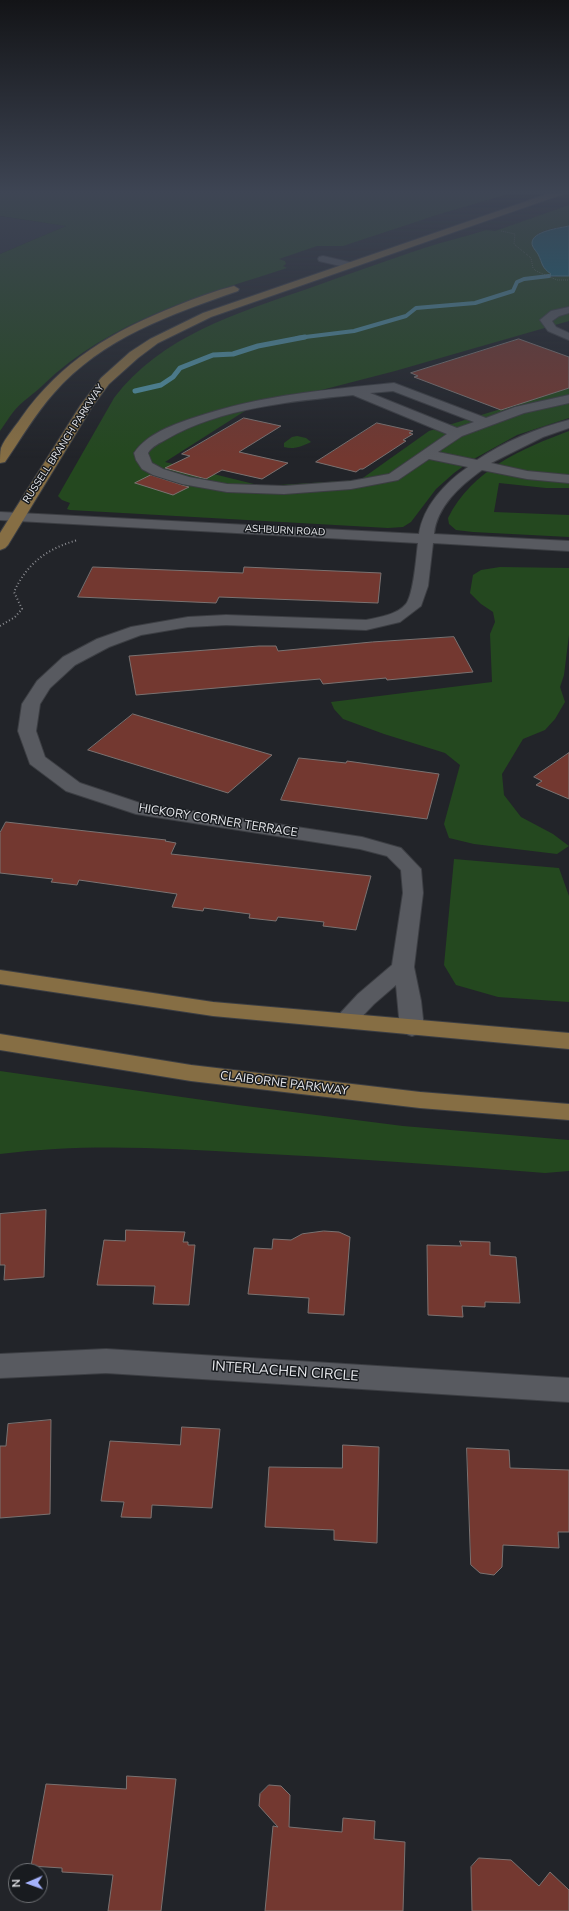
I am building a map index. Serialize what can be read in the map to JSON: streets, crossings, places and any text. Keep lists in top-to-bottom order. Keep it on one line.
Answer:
{"streets":{"main road":["RUSSELL BRANCH PARKWAY","CLAIBORNE PARKWAY"],"street":["ASHBURN ROAD","HICKORY CORNER TERRACE","INTERLACHEN CIRCLE"]},"crossings":[["RUSSELL BRANCH PARKWAY","ASHBURN ROAD"],["ASHBURN ROAD","HICKORY CORNER TERRACE"]],"north":"left"}
